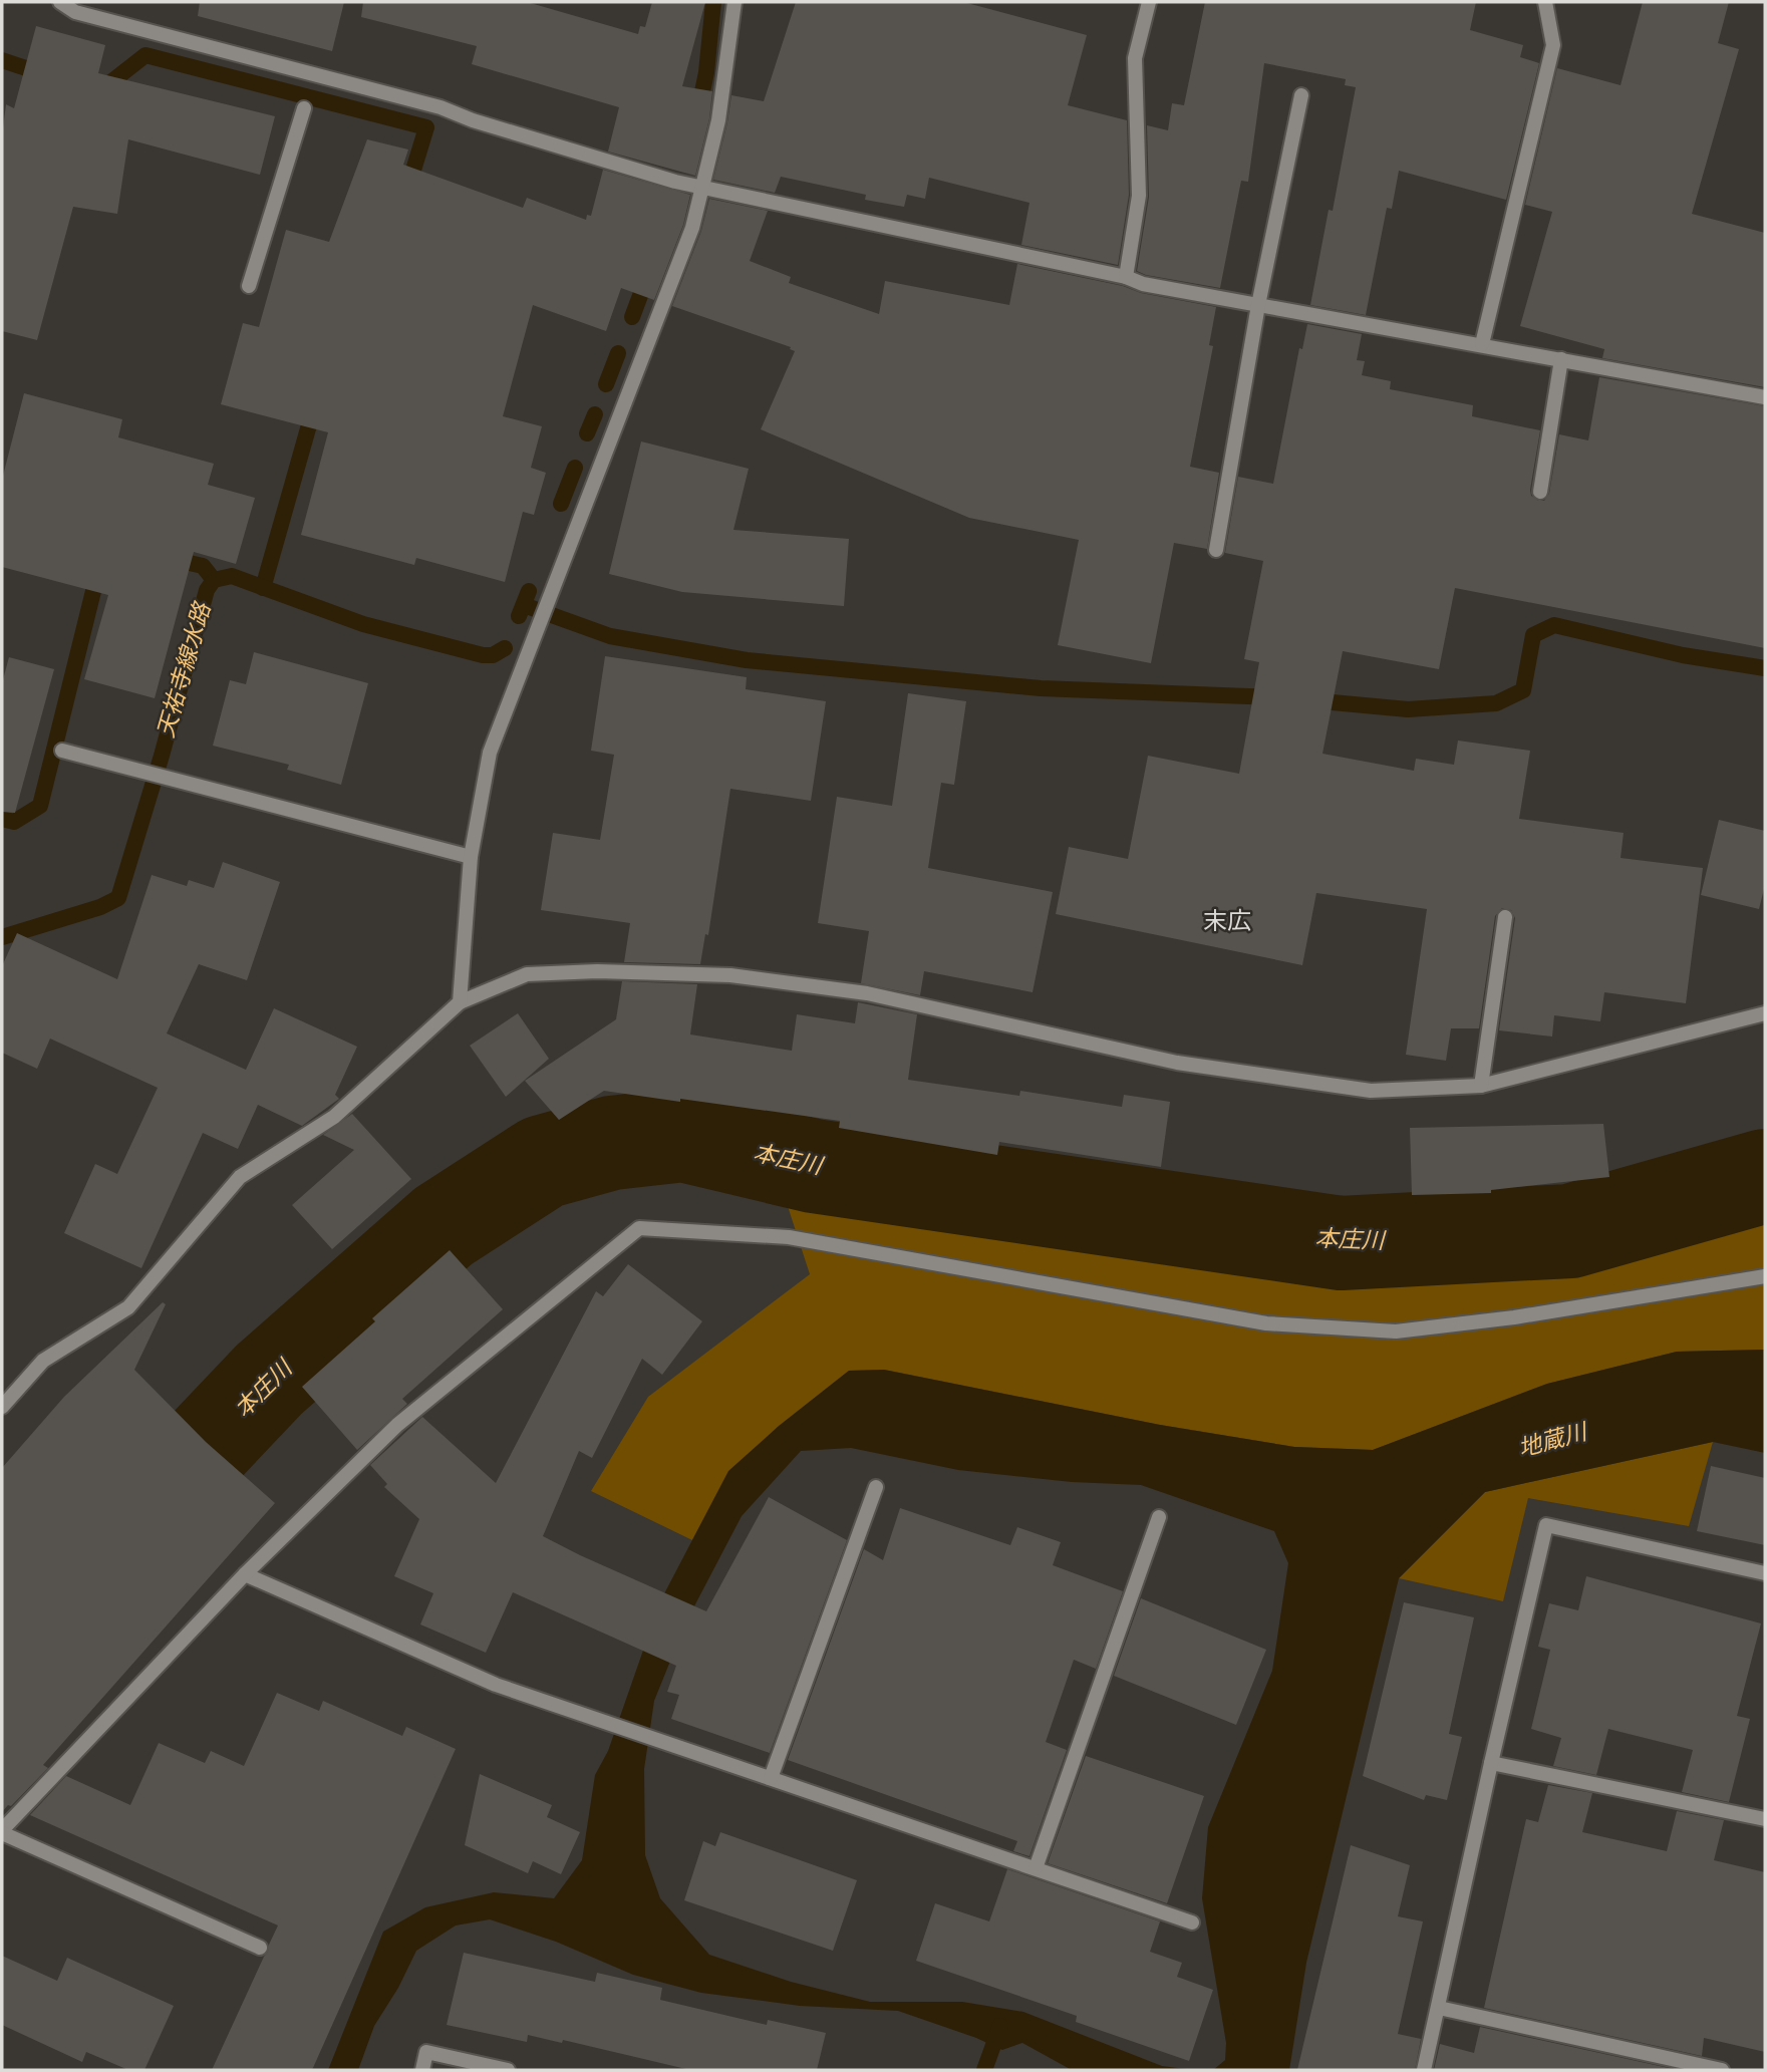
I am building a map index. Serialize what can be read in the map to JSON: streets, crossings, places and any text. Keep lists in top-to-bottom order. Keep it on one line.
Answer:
{"districts":["末広"],"water":["天祐寺線水路","本庄川","地蔵川"]}
